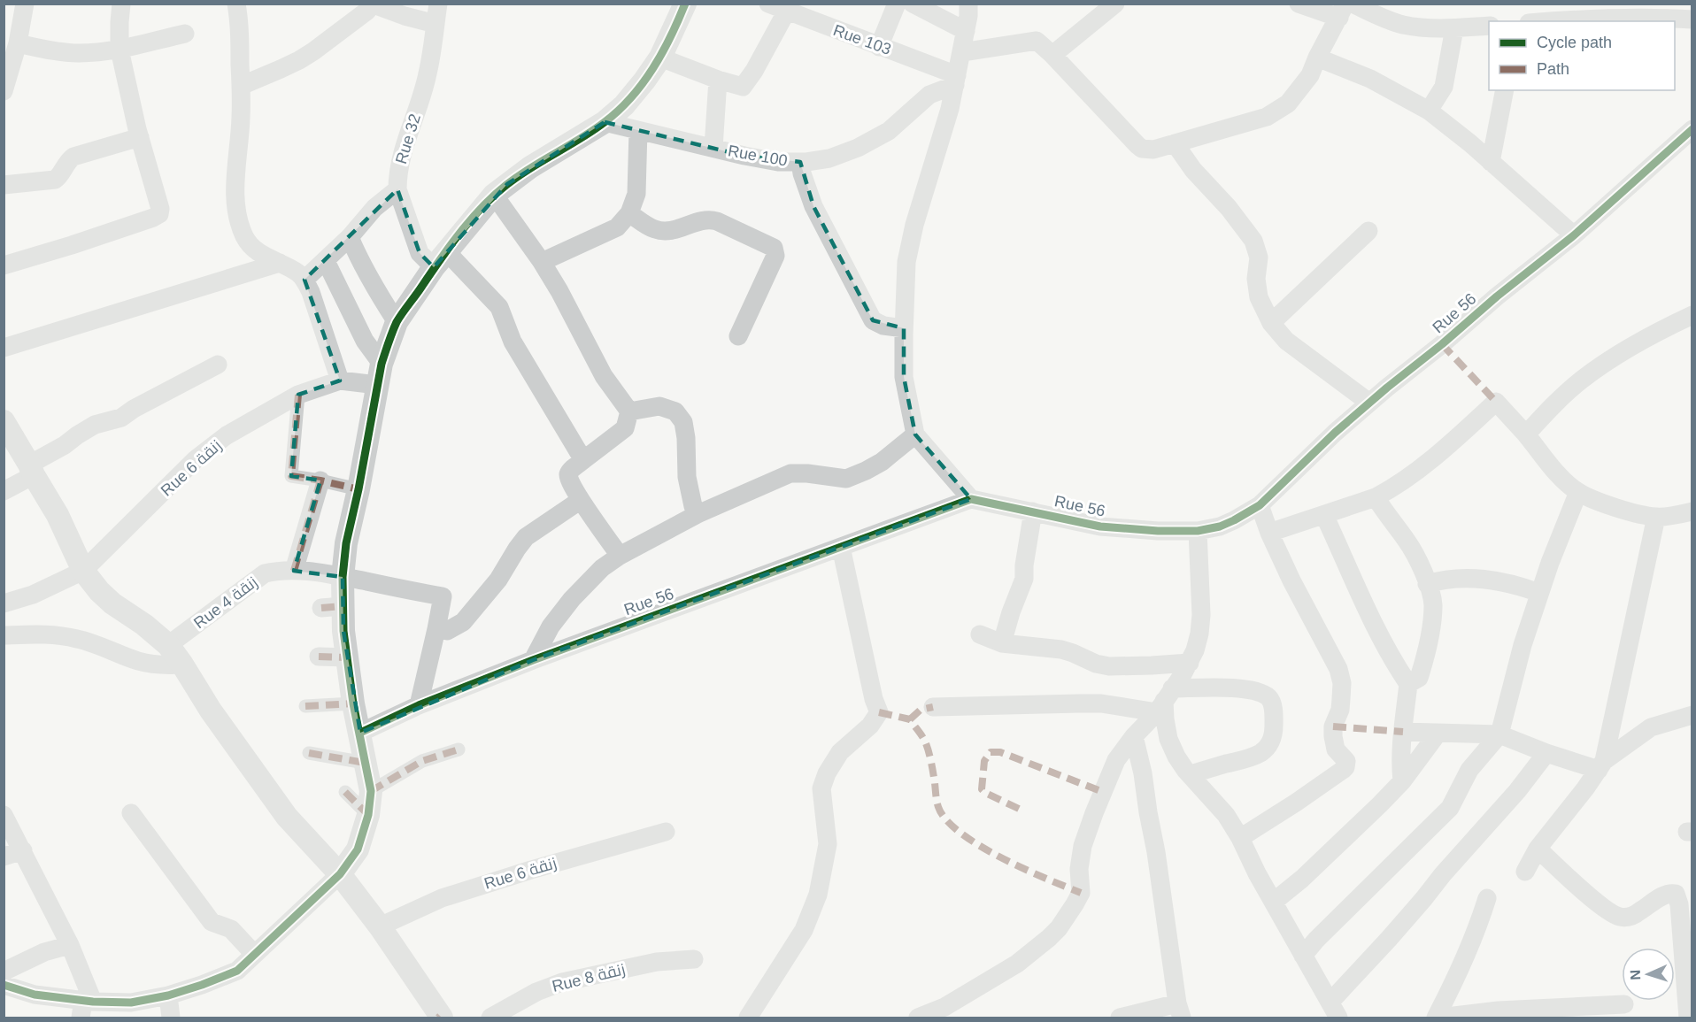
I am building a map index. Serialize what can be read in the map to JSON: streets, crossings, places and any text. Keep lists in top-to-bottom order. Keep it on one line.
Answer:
{"streets":{"street":["Rue 103","Rue 32","Rue 100","Rue 56","Rue 6 زنقة","Rue 4 زنقة","Rue 8 زنقة"]},"crossings":[["Rue 103","Rue 100"]],"legend":["Cycle path","Path"],"north":"left"}
